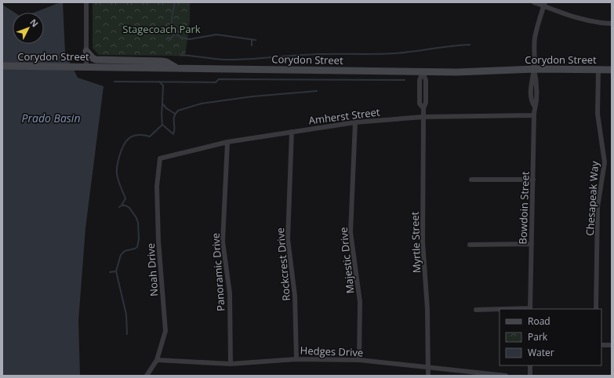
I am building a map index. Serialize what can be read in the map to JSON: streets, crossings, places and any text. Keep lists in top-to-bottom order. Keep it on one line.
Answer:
{"streets":{"main road":["Corydon Street"],"street":["Amherst Street","Chesapeak Way","Bowdoin Street","Myrtle Street","Majestic Drive","Rockcrest Drive","Noah Drive","Panoramic Drive","Hedges Drive"]},"crossings":[["Corydon Street","Chesapeak Way"],["Corydon Street","Bowdoin Street"],["Corydon Street","Myrtle Street"],["Amherst Street","Bowdoin Street"],["Amherst Street","Myrtle Street"],["Amherst Street","Majestic Drive"],["Amherst Street","Rockcrest Drive"],["Amherst Street","Noah Drive"],["Amherst Street","Panoramic Drive"],["Myrtle Street","Hedges Drive"],["Majestic Drive","Hedges Drive"],["Rockcrest Drive","Hedges Drive"],["Noah Drive","Hedges Drive"],["Panoramic Drive","Hedges Drive"]],"water":["Prado Basin"],"parks":["Stagecoach Park"],"legend":["Road","Park","Water"],"north":"top right"}
